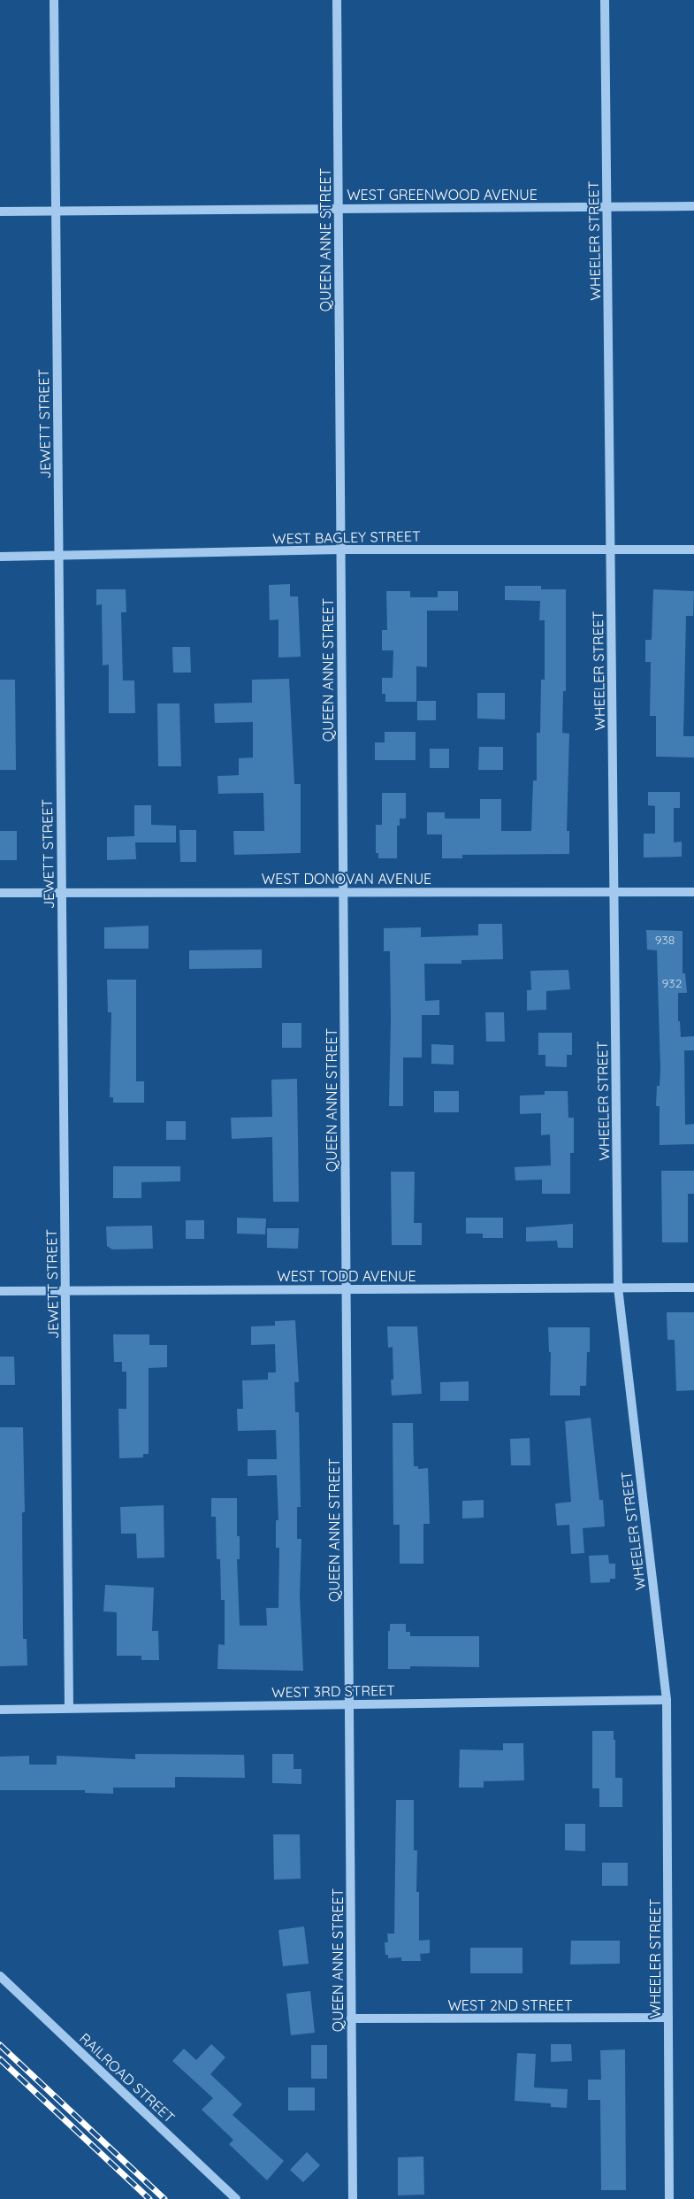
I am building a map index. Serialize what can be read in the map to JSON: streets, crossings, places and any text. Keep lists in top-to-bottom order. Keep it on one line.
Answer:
{"streets":{"street":["WEST GREENWOOD AVENUE","QUEEN ANNE STREET","WHEELER STREET","JEWETT STREET","WEST BAGLEY STREET","WEST DONOVAN AVENUE","WEST TODD AVENUE","WEST 3RD STREET","WEST 2ND STREET","RAILROAD STREET"]},"crossings":[["WEST GREENWOOD AVENUE","QUEEN ANNE STREET"],["WEST GREENWOOD AVENUE","WHEELER STREET"],["WEST GREENWOOD AVENUE","JEWETT STREET"],["QUEEN ANNE STREET","WEST BAGLEY STREET"],["QUEEN ANNE STREET","WEST DONOVAN AVENUE"],["QUEEN ANNE STREET","WEST TODD AVENUE"],["QUEEN ANNE STREET","WEST 3RD STREET"],["QUEEN ANNE STREET","WEST 2ND STREET"],["WHEELER STREET","WEST BAGLEY STREET"],["WHEELER STREET","WEST DONOVAN AVENUE"],["WHEELER STREET","WEST TODD AVENUE"],["WHEELER STREET","WEST 3RD STREET"],["WHEELER STREET","WEST 2ND STREET"],["JEWETT STREET","WEST BAGLEY STREET"],["JEWETT STREET","WEST DONOVAN AVENUE"],["JEWETT STREET","WEST TODD AVENUE"],["JEWETT STREET","WEST 3RD STREET"]],"house_numbers":["938","932"]}
